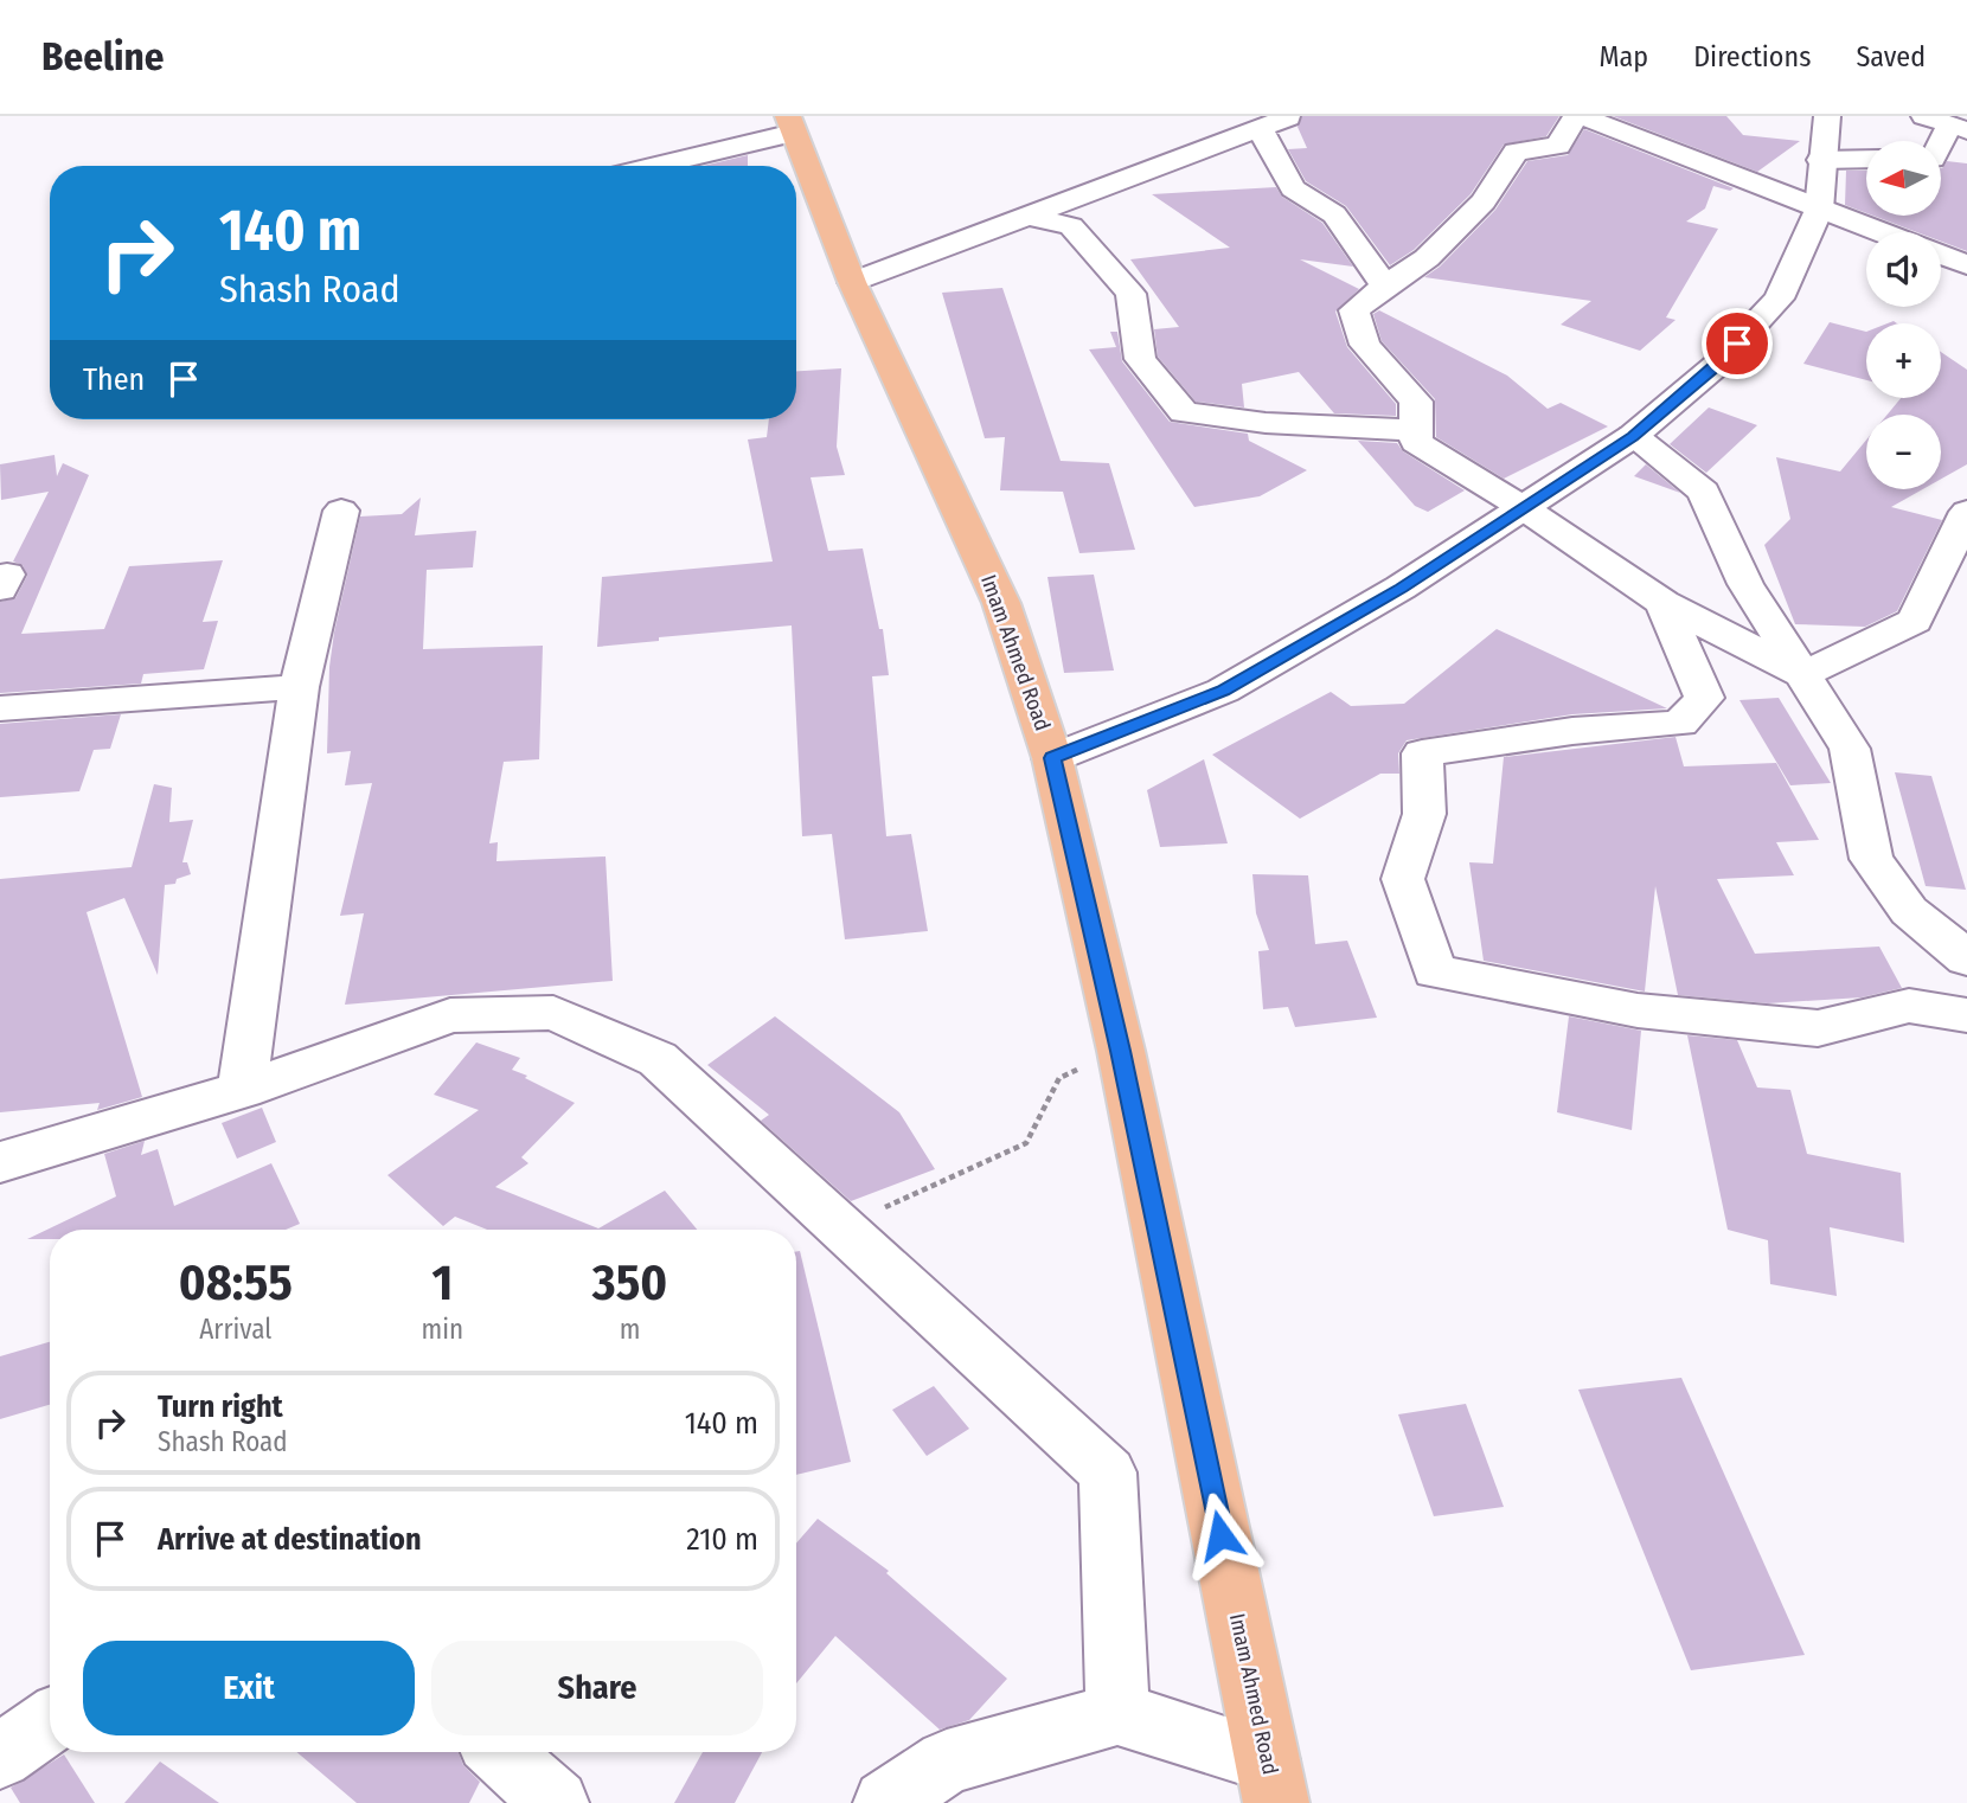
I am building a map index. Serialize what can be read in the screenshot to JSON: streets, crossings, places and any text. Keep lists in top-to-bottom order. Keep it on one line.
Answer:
{"streets":{"highway":["Imam Ahmed Road"]},"north":"left","page":{"header":"Beeline","nav":["Map","Directions","Saved"],"map_buttons":["+","−"],"turn":["140 m","Shash Road"],"then":"Then","eta":["08:55","Arrival","1","min","350","m"],"list":[{"name":"Turn right","note":"Shash Road","value":"140 m"},{"name":"Arrive at destination","value":"210 m"}],"buttons":["Exit","Share"]}}
